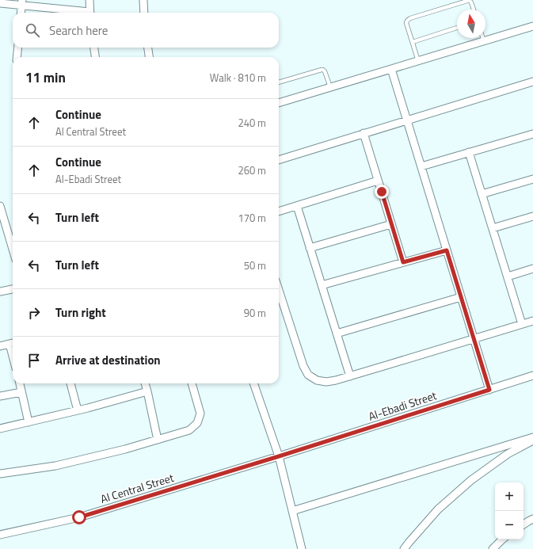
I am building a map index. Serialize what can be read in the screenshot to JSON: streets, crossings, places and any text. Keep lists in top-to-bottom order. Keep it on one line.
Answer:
{"streets":{"street":["Al-Ebadi Street","Al Central Street"]},"crossings":[["Al-Ebadi Street","Al Central Street"]],"north":"top","page":{"search":"Search here","heading":["11 min","Walk · 810 m"],"list":[["Continue","Al Central Street","240 m"],["Continue","Al-Ebadi Street","260 m"],["Turn left","170 m"],["Turn left","50 m"],["Turn right","90 m"],"Arrive at destination"],"map_buttons":["+","−"]}}
